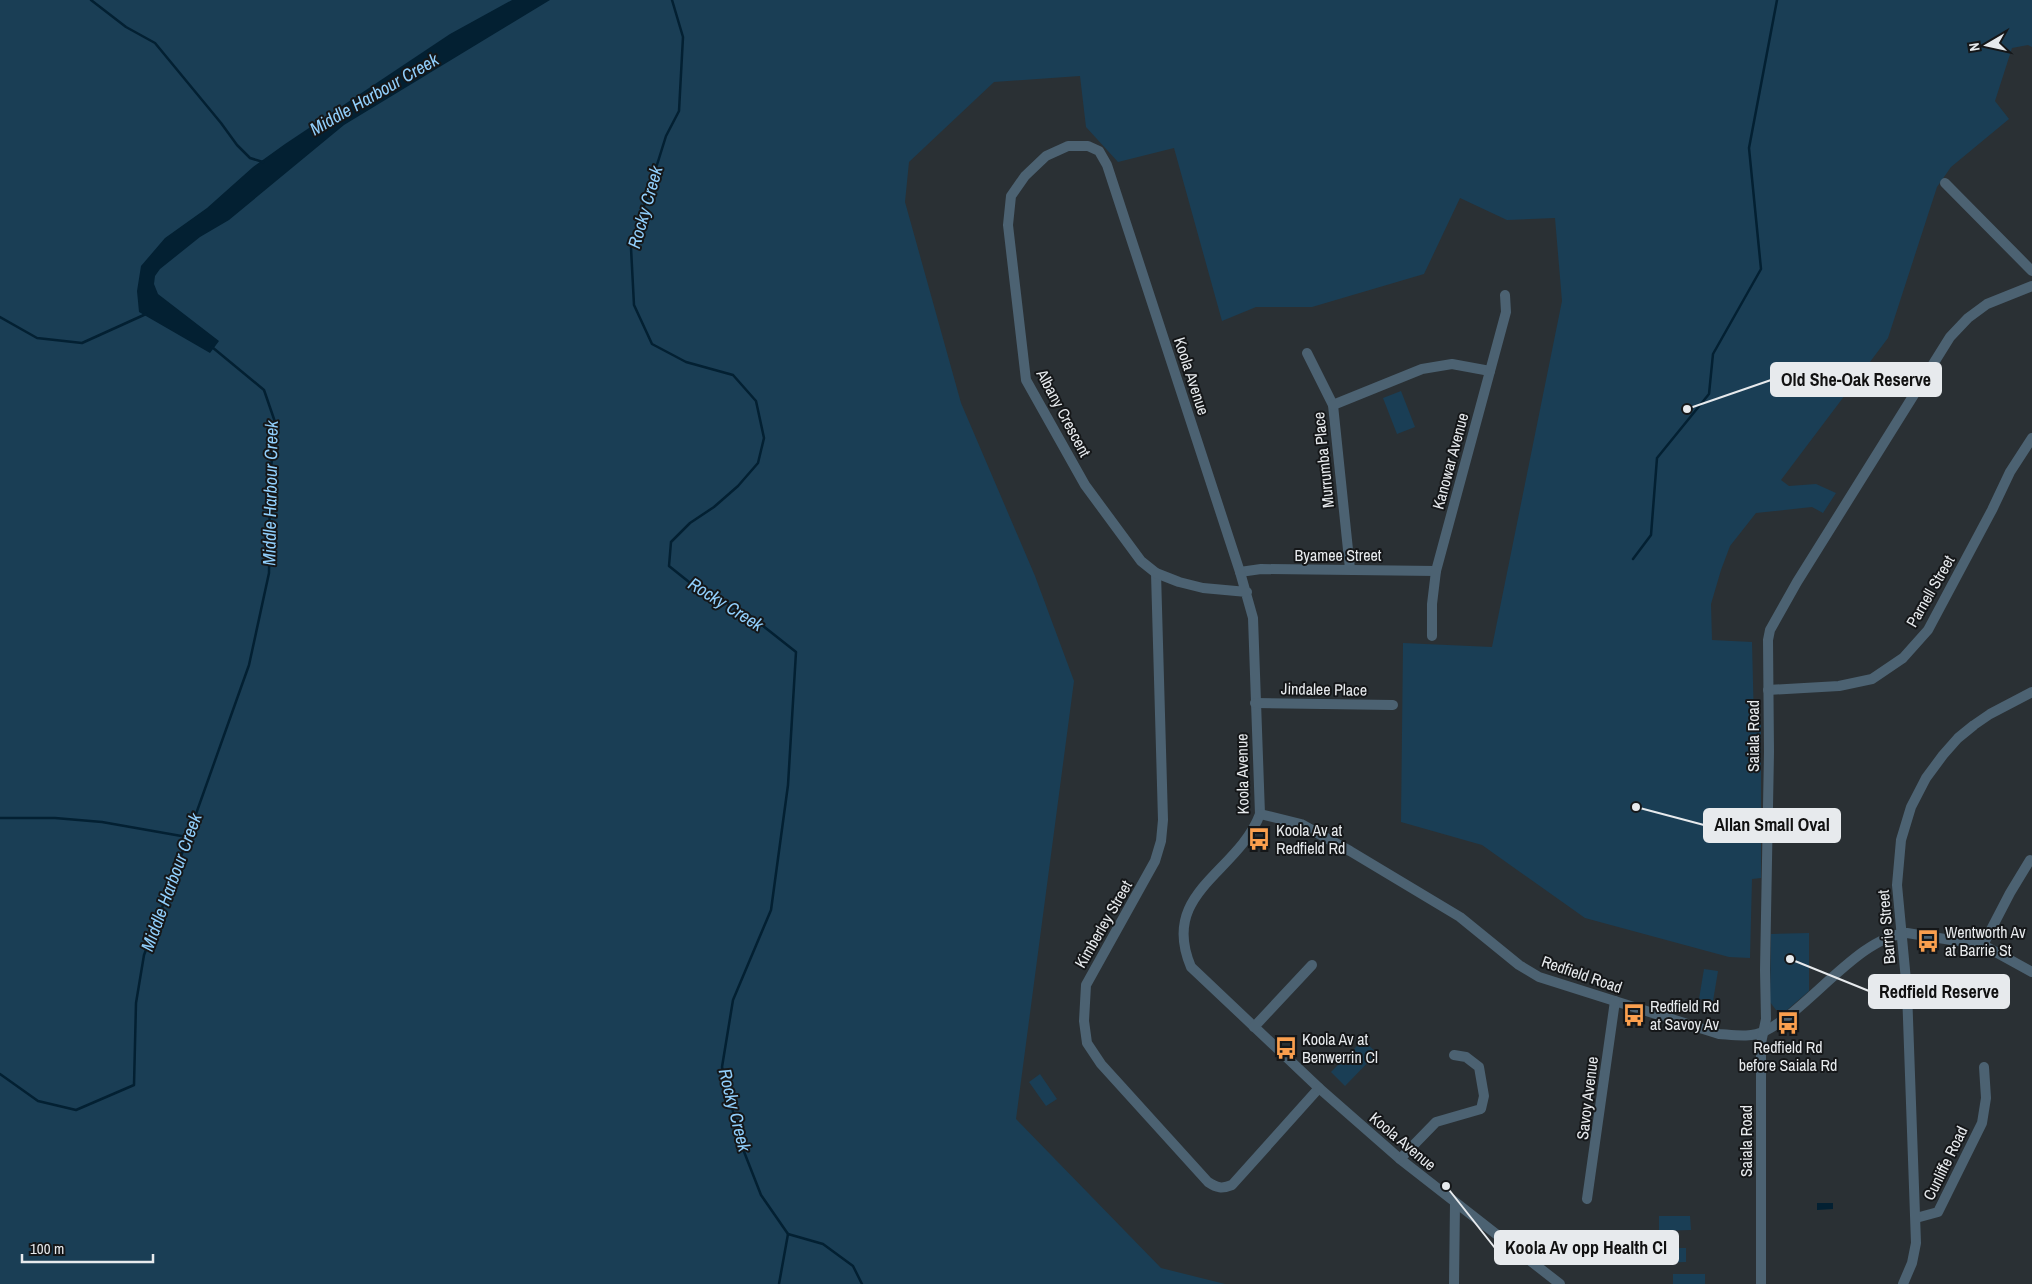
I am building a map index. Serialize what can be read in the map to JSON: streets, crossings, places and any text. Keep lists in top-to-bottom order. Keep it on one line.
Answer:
{"streets":{"street":["Koola Avenue","Albany Crescent","Murrumba Place","Kanowar Avenue","Byamee Street","Parnell Street","Jindalee Place","Saiala Road","Kimberley Street","Barrie Street","Redfield Road","Savoy Avenue","Cunliffe Road"]},"crossings":[["Koola Avenue","Albany Crescent"],["Koola Avenue","Byamee Street"],["Koola Avenue","Jindalee Place"],["Koola Avenue","Kimberley Street"],["Koola Avenue","Redfield Road"],["Albany Crescent","Kimberley Street"],["Murrumba Place","Byamee Street"],["Kanowar Avenue","Byamee Street"],["Parnell Street","Saiala Road"],["Saiala Road","Redfield Road"],["Barrie Street","Redfield Road"],["Barrie Street","Cunliffe Road"],["Redfield Road","Savoy Avenue"]],"water":["Middle Harbour Creek","Rocky Creek"],"places":{"other":["Old She-Oak Reserve","Allan Small Oval","Redfield Reserve","Koola Av opp Health Cl"],"bus stop":["Koola Av at Redfield Rd","Wentworth Av at Barrie St","Redfield Rd at Savoy Av","Redfield Rd before Saiala Rd","Koola Av at Benwerrin Cl"]},"scale_bar":"100 m","north":"left"}
